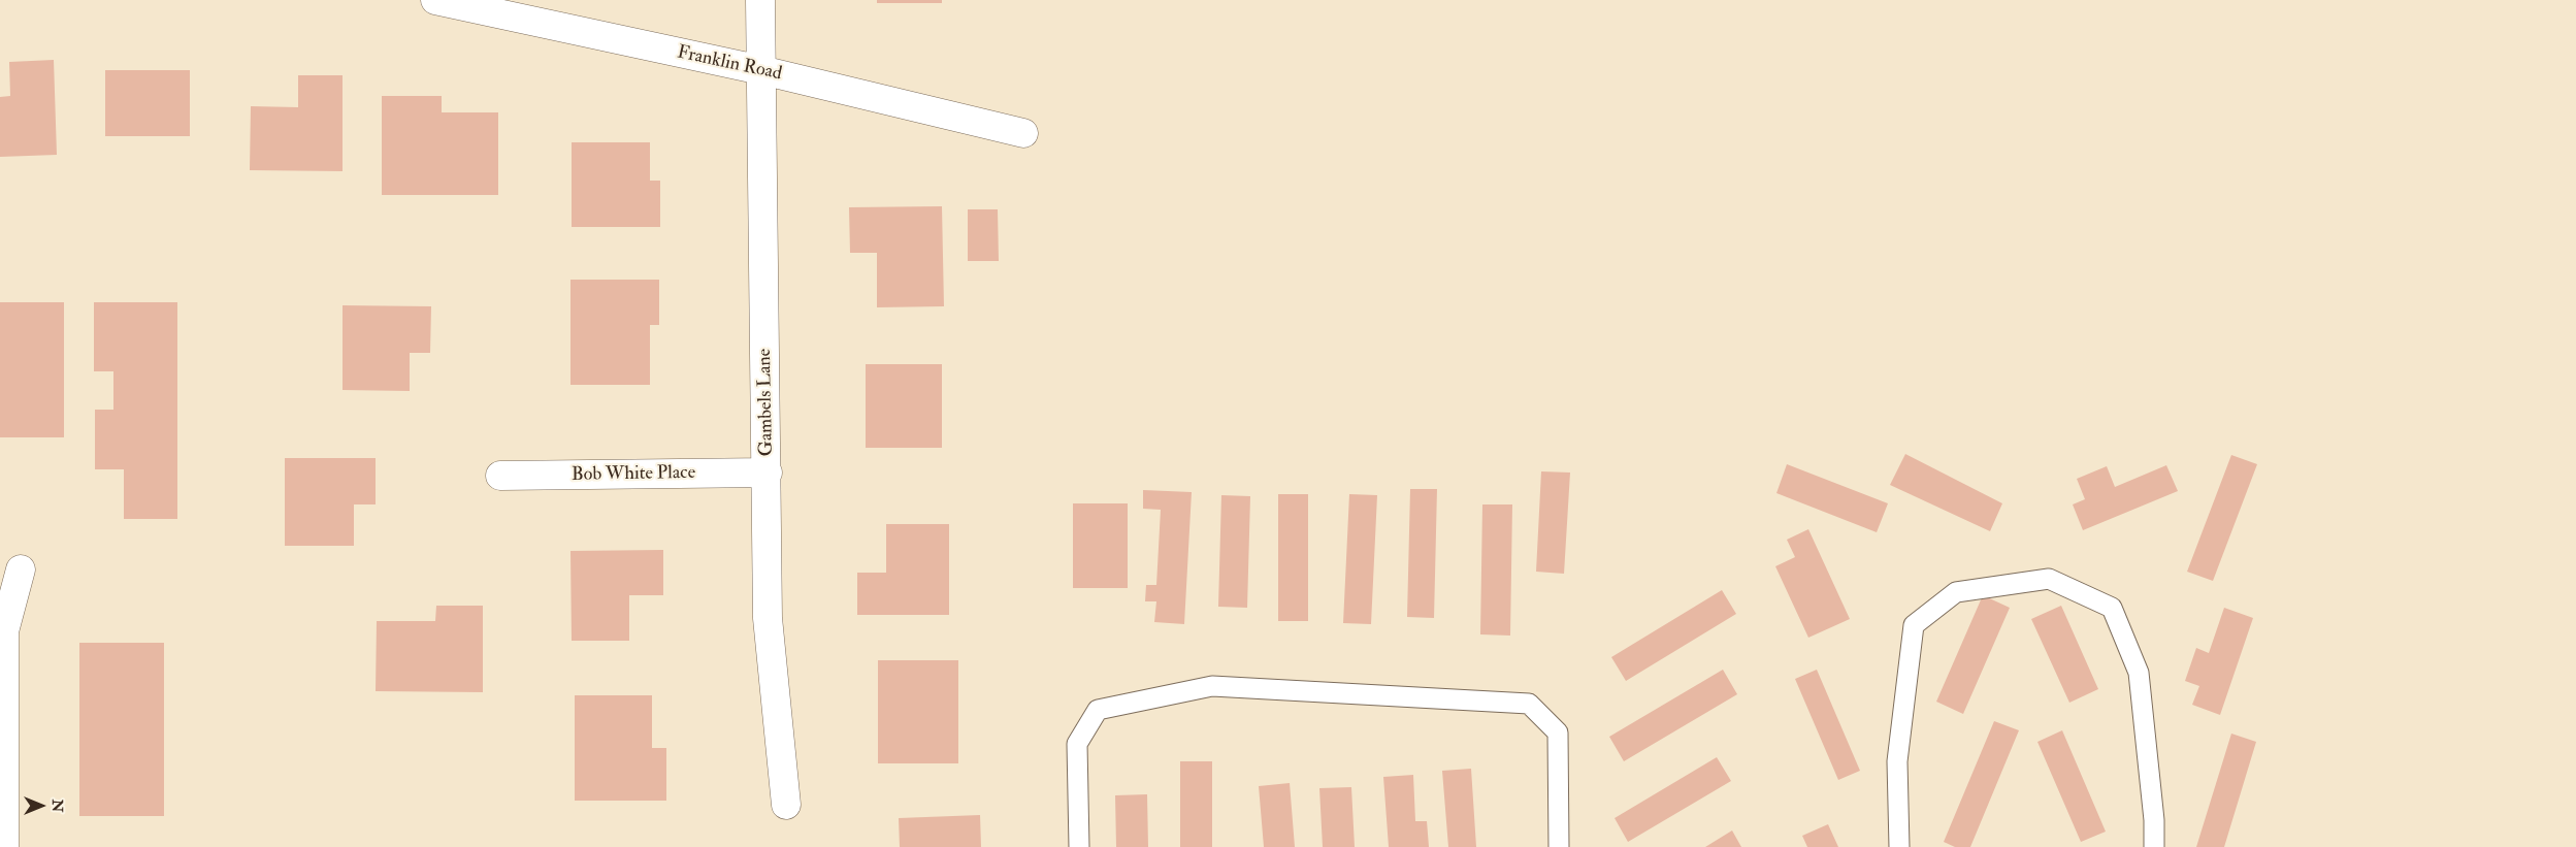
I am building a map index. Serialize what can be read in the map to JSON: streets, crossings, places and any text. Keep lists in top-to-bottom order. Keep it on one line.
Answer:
{"streets":{"street":["Franklin Road","Gambels Lane","Bob White Place"]},"crossings":[["Franklin Road","Gambels Lane"],["Gambels Lane","Bob White Place"]],"north":"right"}
